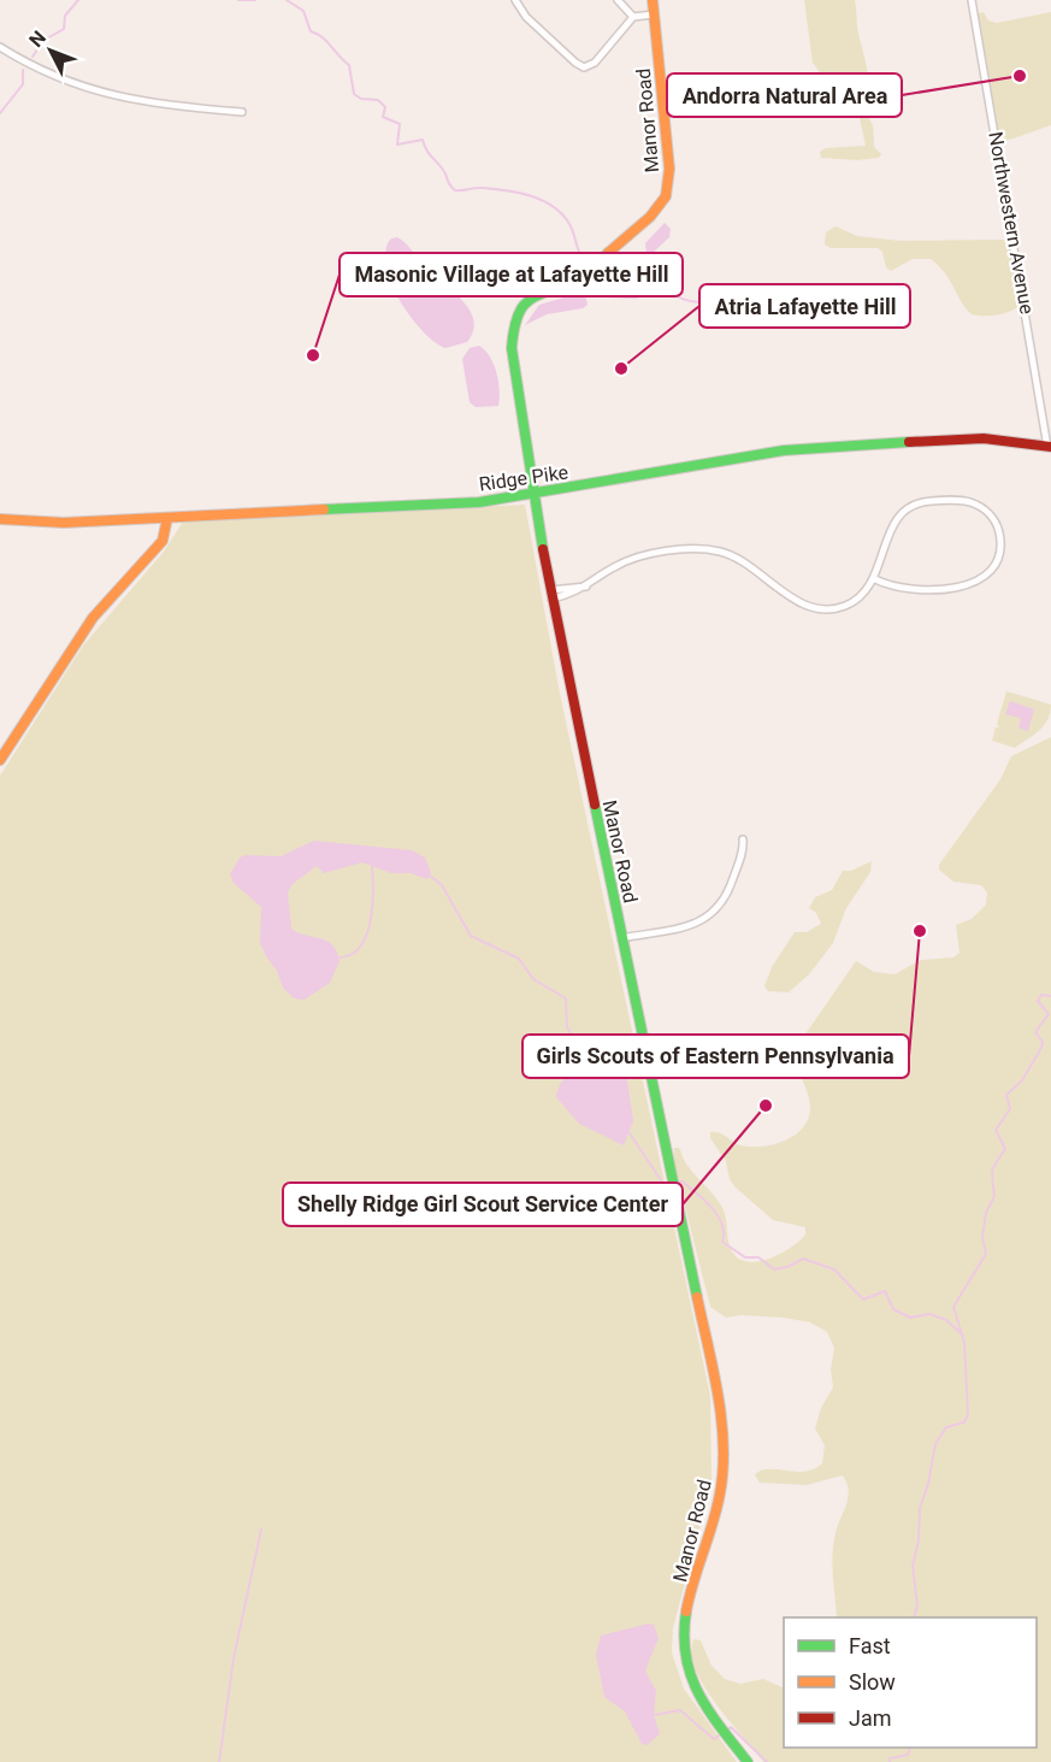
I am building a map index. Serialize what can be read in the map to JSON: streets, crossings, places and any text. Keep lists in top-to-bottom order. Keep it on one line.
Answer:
{"streets":{"street":["Manor Road","Northwestern Avenue","Ridge Pike"]},"crossings":[["Manor Road","Ridge Pike"],["Northwestern Avenue","Ridge Pike"]],"places":["Andorra Natural Area","Masonic Village at Lafayette Hill","Atria Lafayette Hill","Girls Scouts of Eastern Pennsylvania","Shelly Ridge Girl Scout Service Center"],"legend":["Fast","Slow","Jam"],"north":"top left"}
